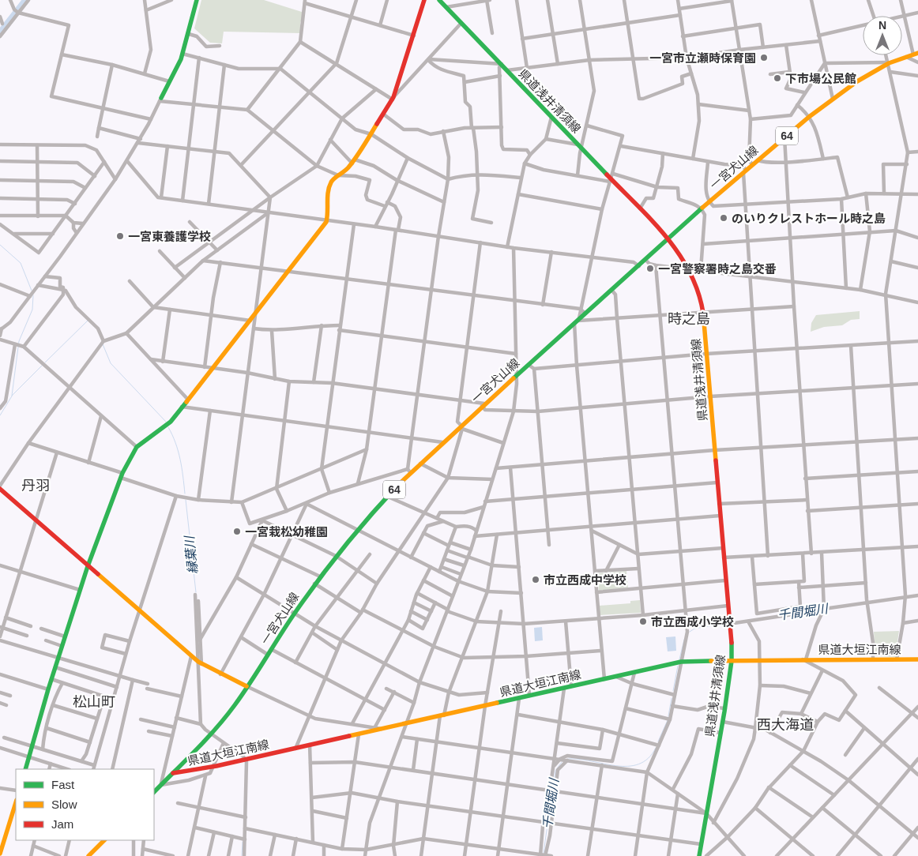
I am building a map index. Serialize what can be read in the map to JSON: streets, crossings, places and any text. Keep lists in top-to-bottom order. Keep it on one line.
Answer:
{"streets":{"main road":["県道浅井清須線","64","一宮犬山線","県道大垣江南線"]},"crossings":[["県道浅井清須線","一宮犬山線"],["県道浅井清須線","県道大垣江南線"],["一宮犬山線","県道大垣江南線"]],"districts":["時之島","丹羽","松山町","西大海道"],"water":["縁葉川","千間堀川"],"places":["一宮市立瀬時保育園","下市場公民館","のいりクレストホール時之島","一宮東養護学校","一宮警察署時之島交番","一宮栽松幼稚園","市立西成中学校","市立西成小学校"],"legend":["Fast","Slow","Jam"],"north":"top"}
